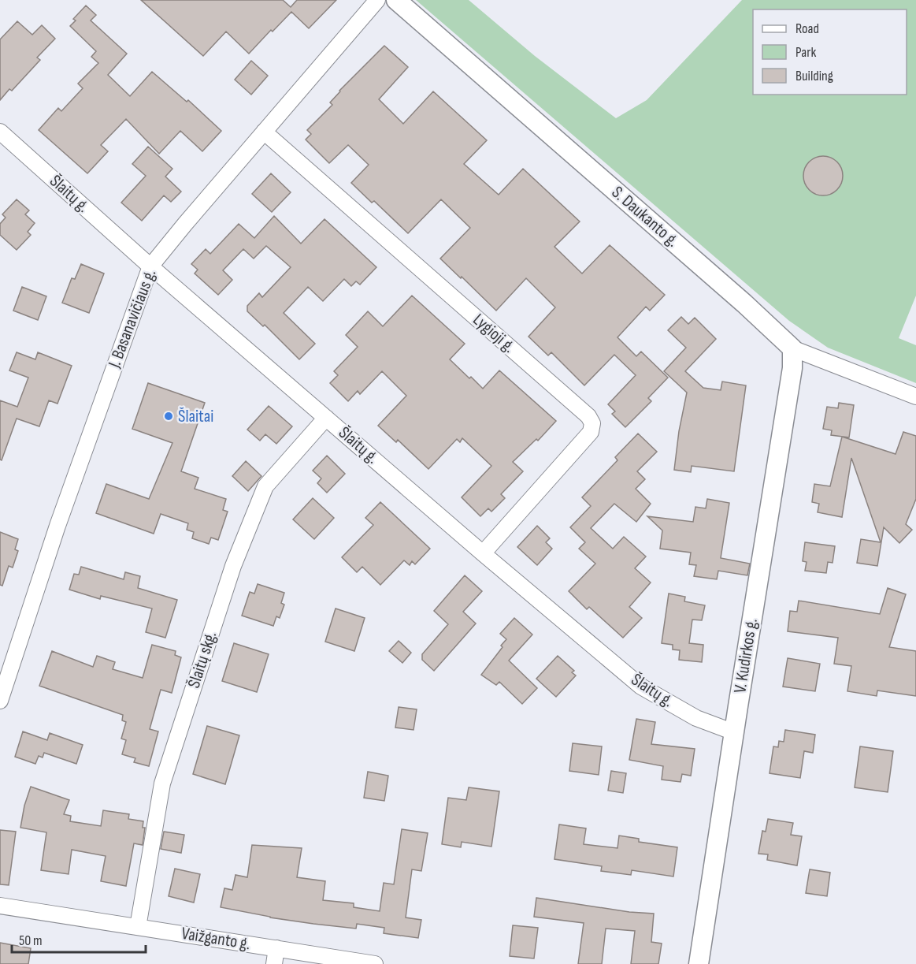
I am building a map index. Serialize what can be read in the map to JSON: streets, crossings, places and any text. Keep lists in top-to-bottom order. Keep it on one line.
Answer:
{"streets":{"street":["Šlaitų g.","S. Daukanto g.","J. Basanavičiaus g.","Lygioji g.","V. Kudirkos g.","Šlaitų skg.","Vaižganto g."]},"crossings":[["Šlaitų g.","J. Basanavičiaus g."],["Šlaitų g.","Lygioji g."],["Šlaitų g.","V. Kudirkos g."],["Šlaitų g.","Šlaitų skg."],["S. Daukanto g.","V. Kudirkos g."],["J. Basanavičiaus g.","Lygioji g."],["Šlaitų skg.","Vaižganto g."]],"places":["Šlaitai"],"legend":["Road","Park","Building"],"scale_bar":"50 m"}
